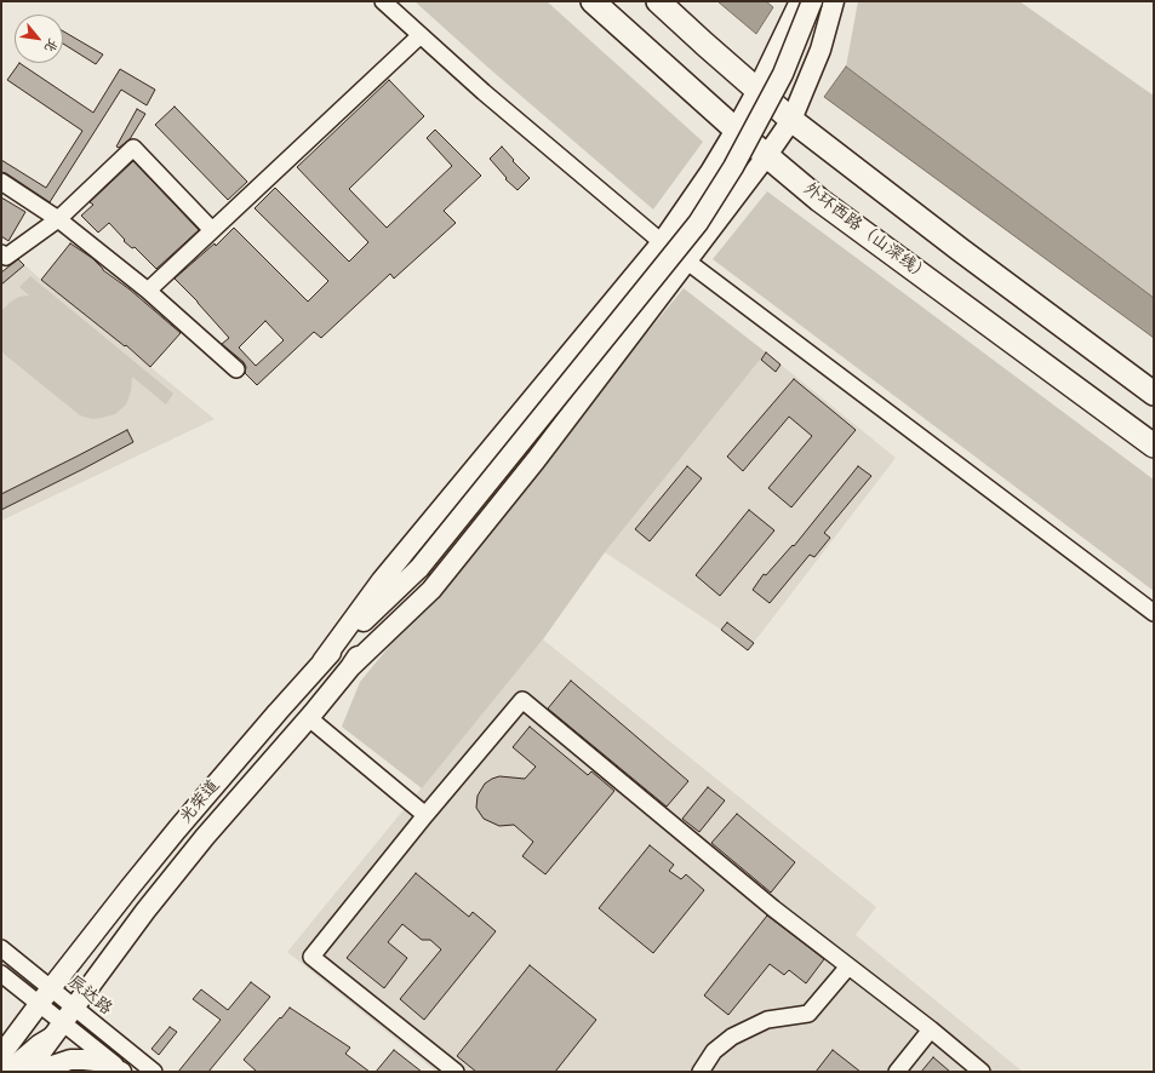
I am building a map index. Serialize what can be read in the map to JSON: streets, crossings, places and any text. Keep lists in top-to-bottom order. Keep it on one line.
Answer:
{"streets":{"highway":["外环西路（山深线）"],"main road":["光荣道"],"street":["辰达路"]},"crossings":[["光荣道","辰达路"]],"north":"bottom right"}
